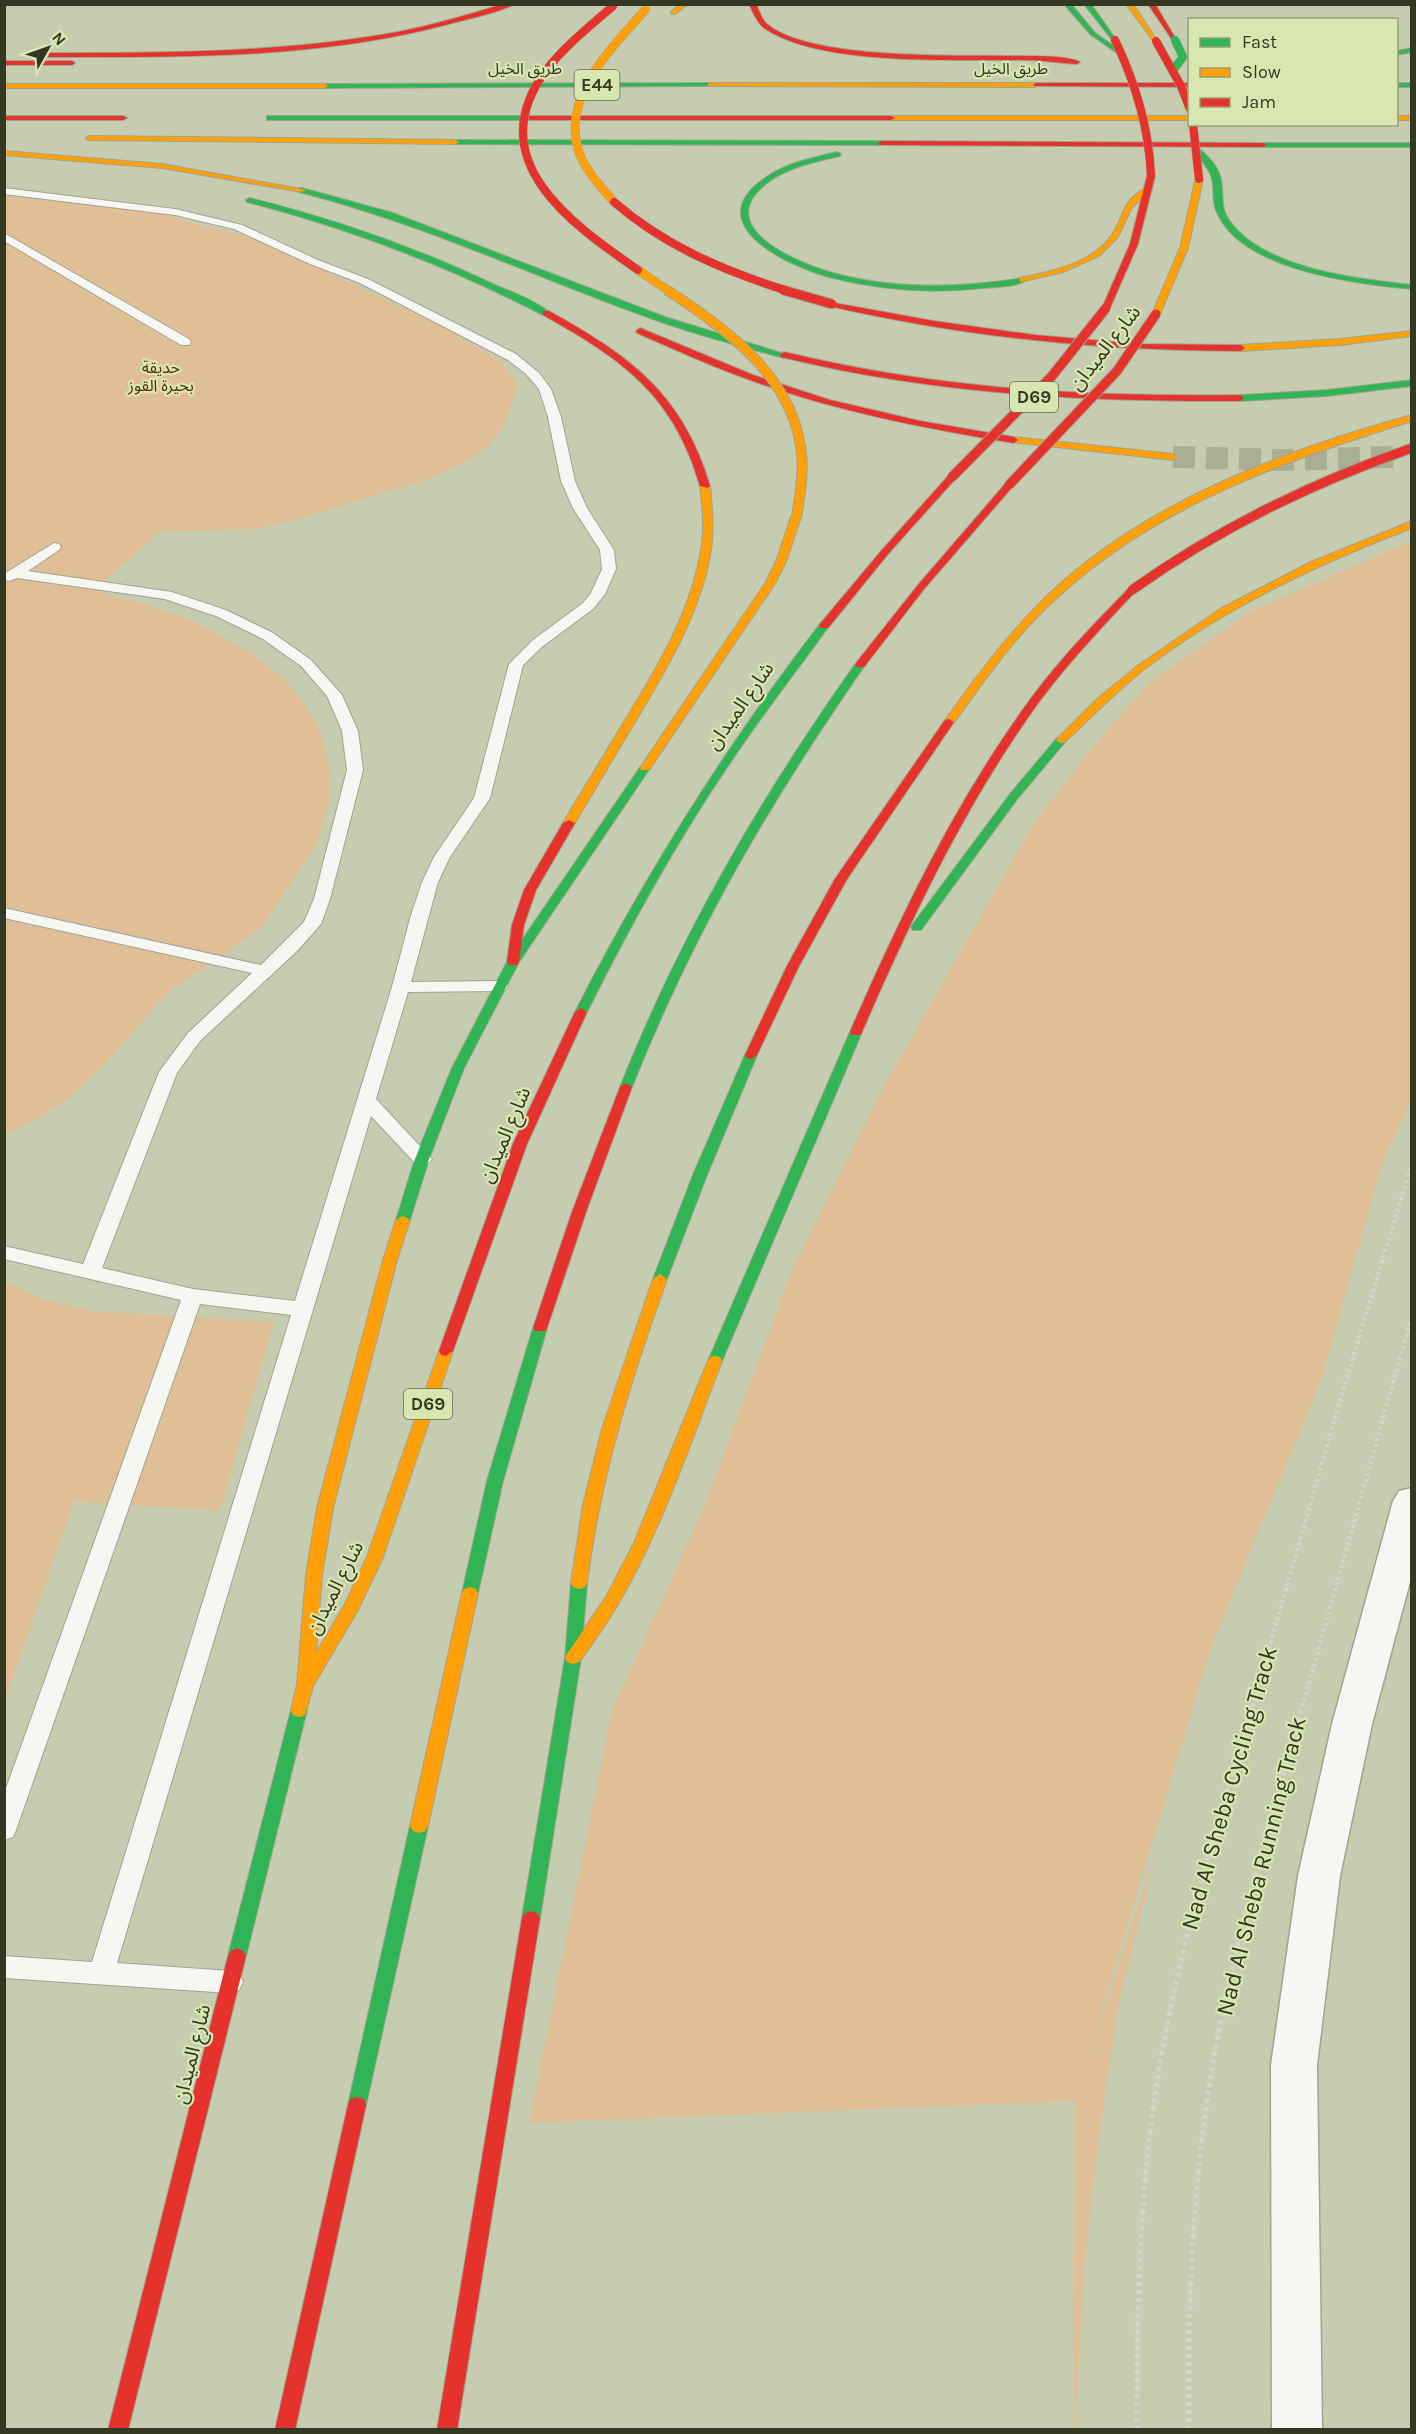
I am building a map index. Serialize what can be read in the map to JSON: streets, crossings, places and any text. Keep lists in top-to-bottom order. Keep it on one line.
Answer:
{"streets":{"main road":["طريق الخيل","E44","شارع الميدان","D69"],"path":["Nad Al Sheba Cycling Track","Nad Al Sheba Running Track"]},"parks":["حديقة بحيرة القوز"],"legend":["Fast","Slow","Jam"],"north":"top right"}
